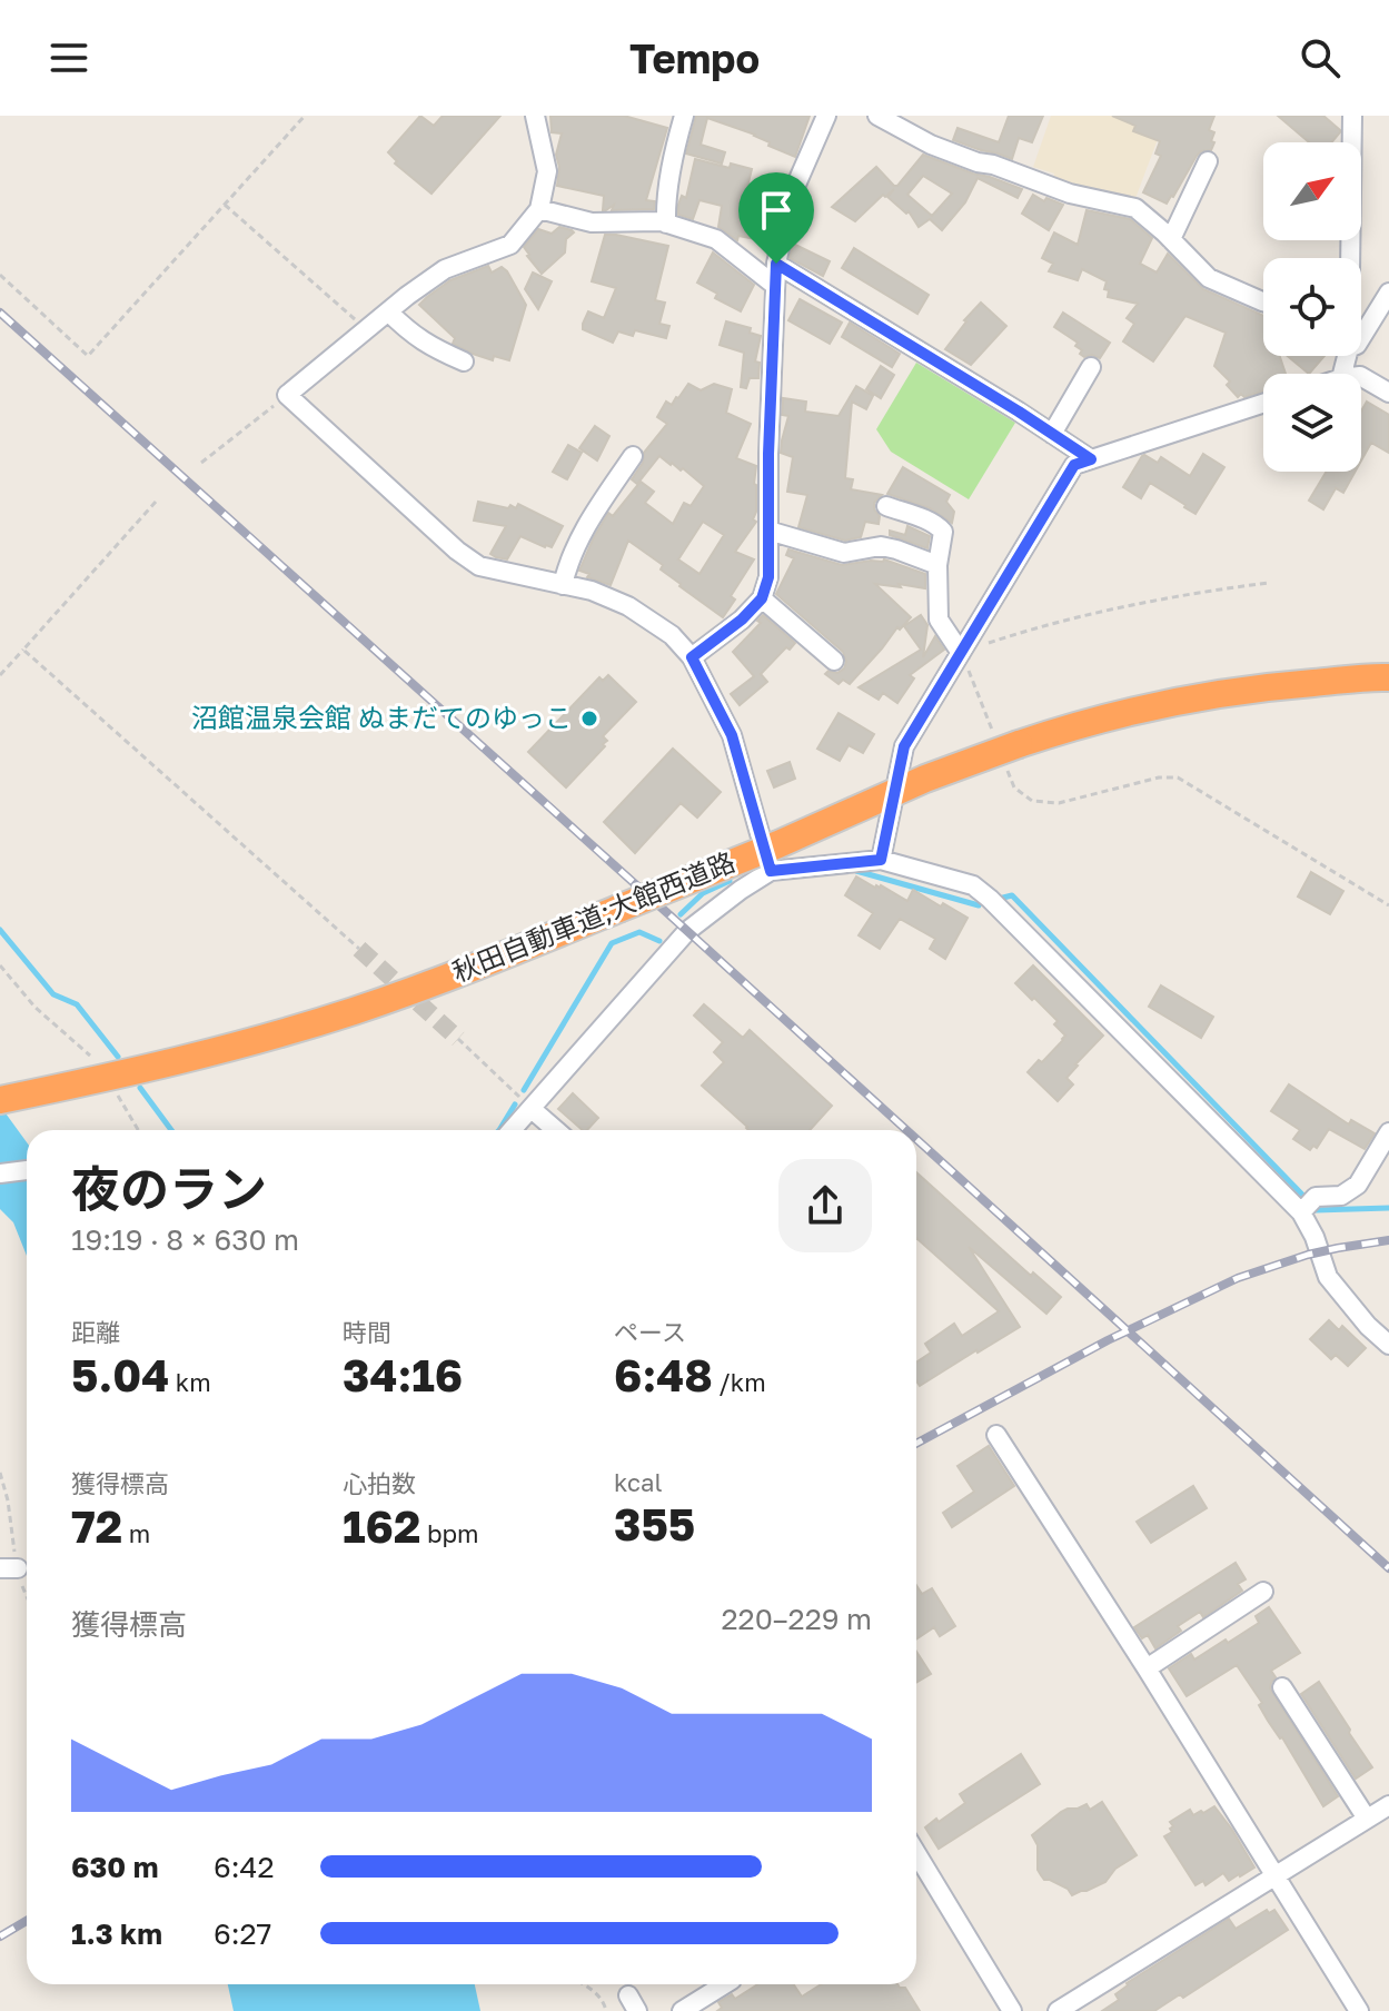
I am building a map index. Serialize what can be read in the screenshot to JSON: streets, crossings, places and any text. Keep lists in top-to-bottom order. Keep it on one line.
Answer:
{"streets":{"highway":["秋田自動車道;大館西道路"]},"places":["沼館温泉会館 ぬまだてのゆっこ"],"north":"top right","page":{"header":"Tempo","heading":["夜のラン","19:19 · 8 × 630 m"],"stats":[["距離","5.04 km"],["時間","34:16"],["ペース","6:48 /km"],["獲得標高","72 m"],["心拍数","162 bpm"],["kcal","355"]],"chart":["獲得標高","220–229 m"],"list":[{"name":"630 m","note":"6:42"},{"name":"1.3 km","note":"6:27"}]}}
